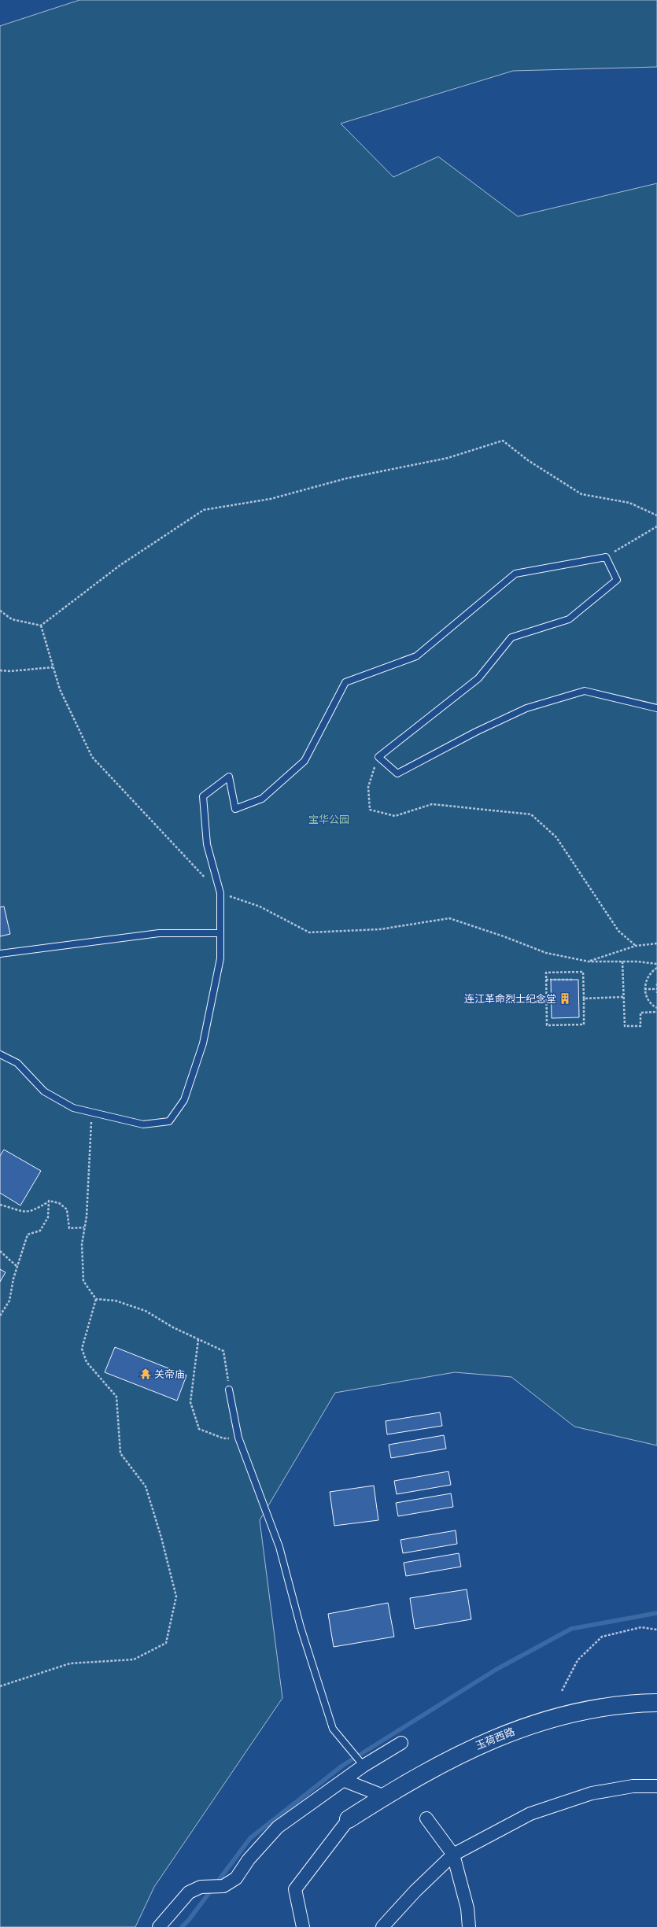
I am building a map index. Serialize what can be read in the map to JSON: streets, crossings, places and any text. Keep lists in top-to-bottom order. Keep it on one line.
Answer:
{"streets":{"main road":["玉荷西路"]},"parks":["宝华公园"],"places":{"building":["连江革命烈士纪念堂"],"temple":["关帝庙"]}}
